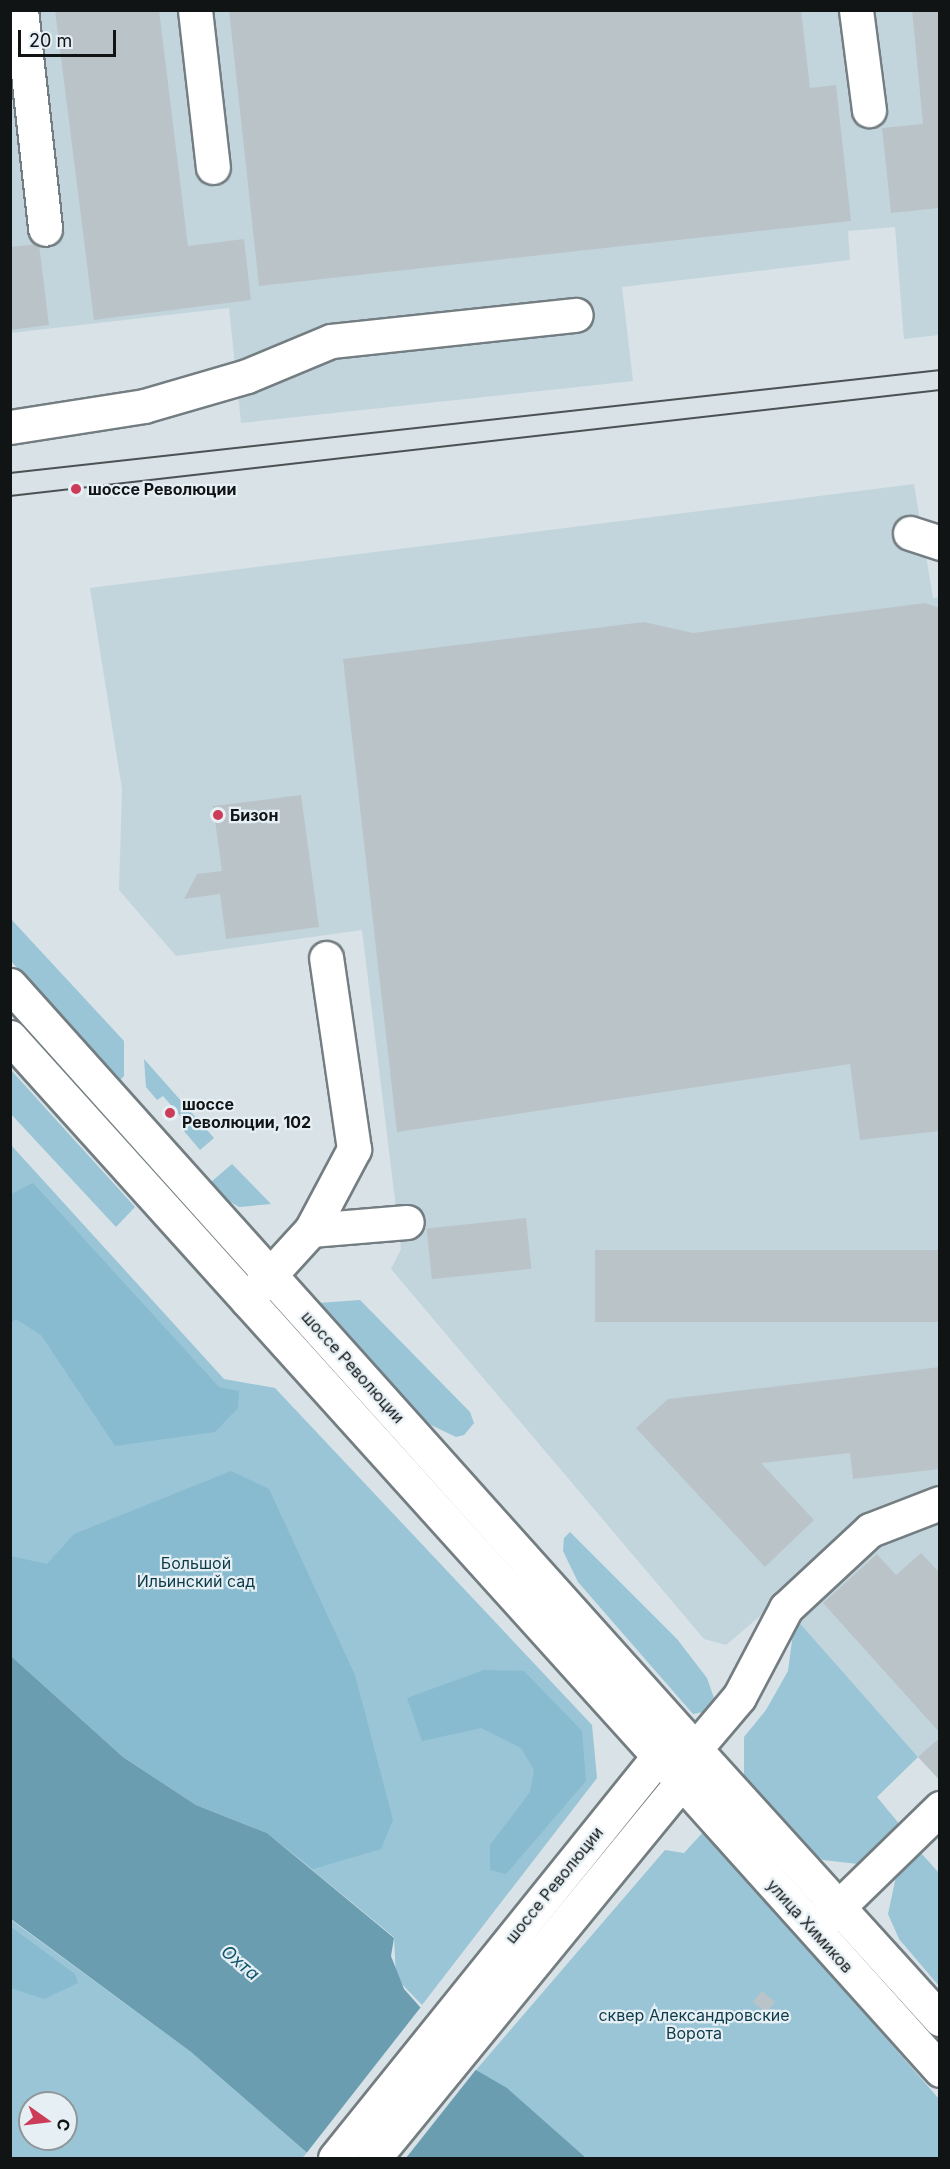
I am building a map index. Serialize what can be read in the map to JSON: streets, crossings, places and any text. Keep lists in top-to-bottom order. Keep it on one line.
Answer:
{"streets":{"main road":["шоссе Революции","улица Химиков"]},"crossings":[["шоссе Революции","улица Химиков"]],"water":["Охта"],"parks":["Большой Ильинский сад","сквер Александровские Ворота"],"places":["шоссе Революции","Бизон","шоссе Революции, 102"],"scale_bar":"20 m","north":"right"}
